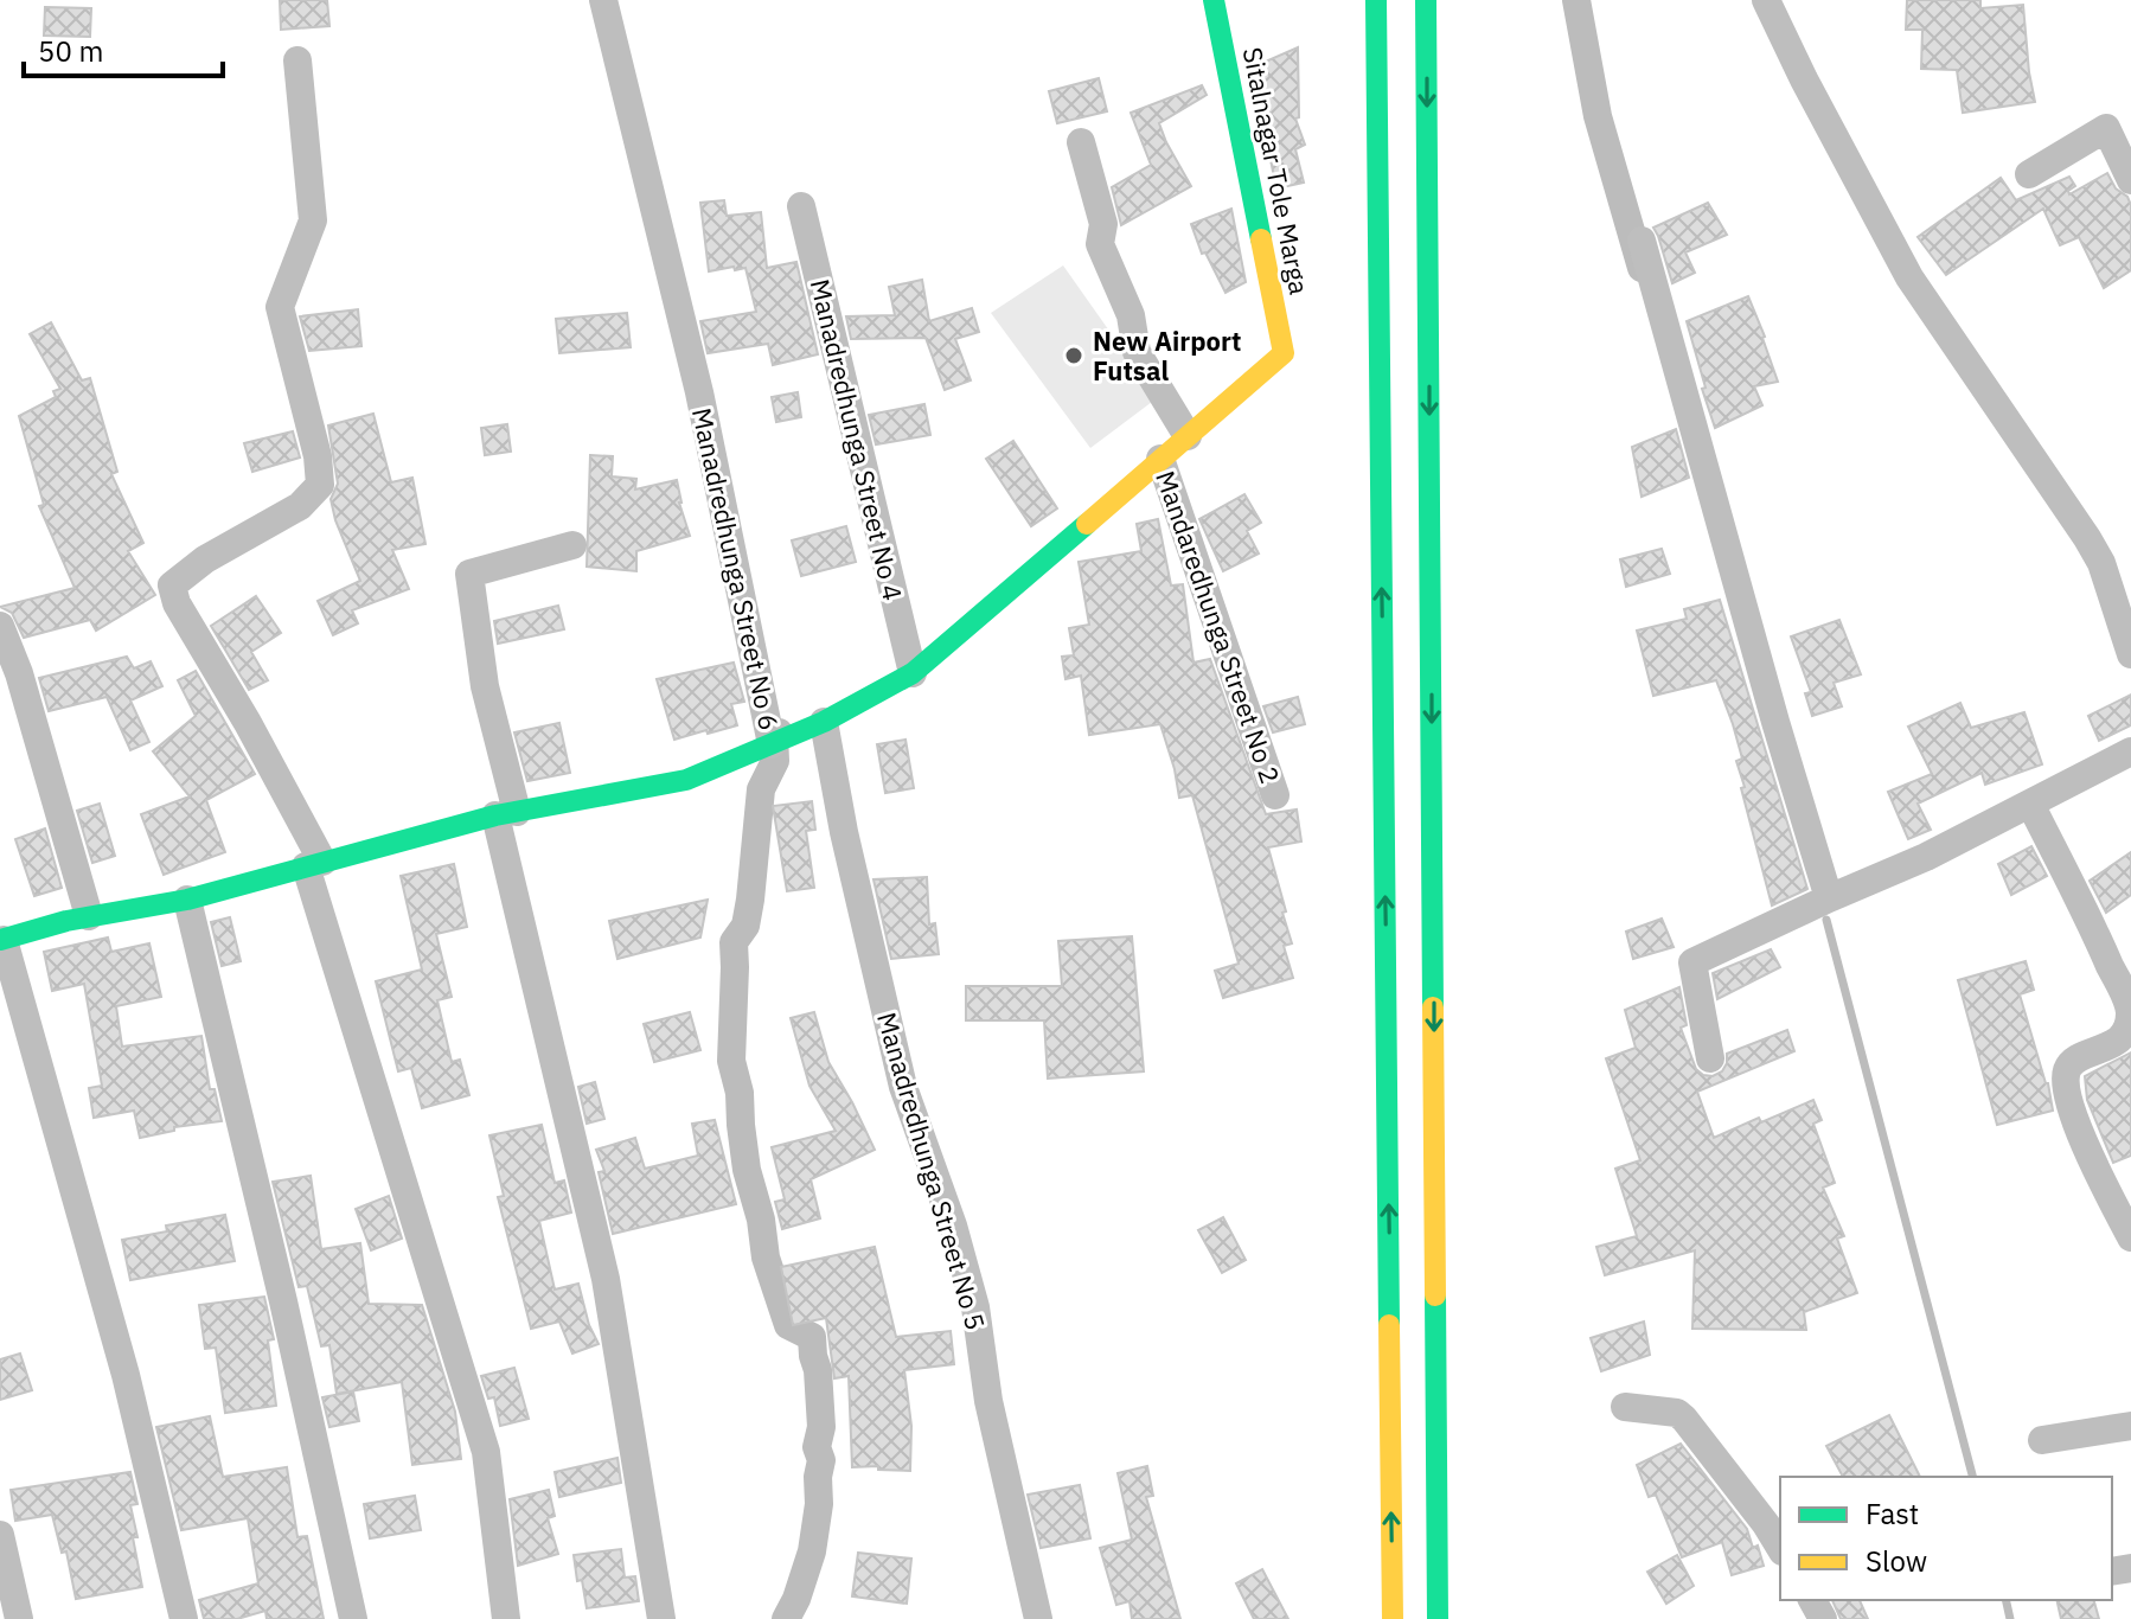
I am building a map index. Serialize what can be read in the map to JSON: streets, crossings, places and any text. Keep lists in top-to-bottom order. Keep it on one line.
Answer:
{"streets":{"street":["Sitalnagar Tole Marga","Manadredhunga Street No 4","Manadredhunga Street No 6","Mandaredhunga Street No 2","Manadredhunga Street No 5"]},"places":["New Airport Futsal"],"legend":["Fast","Slow"],"scale_bar":"50 m"}
